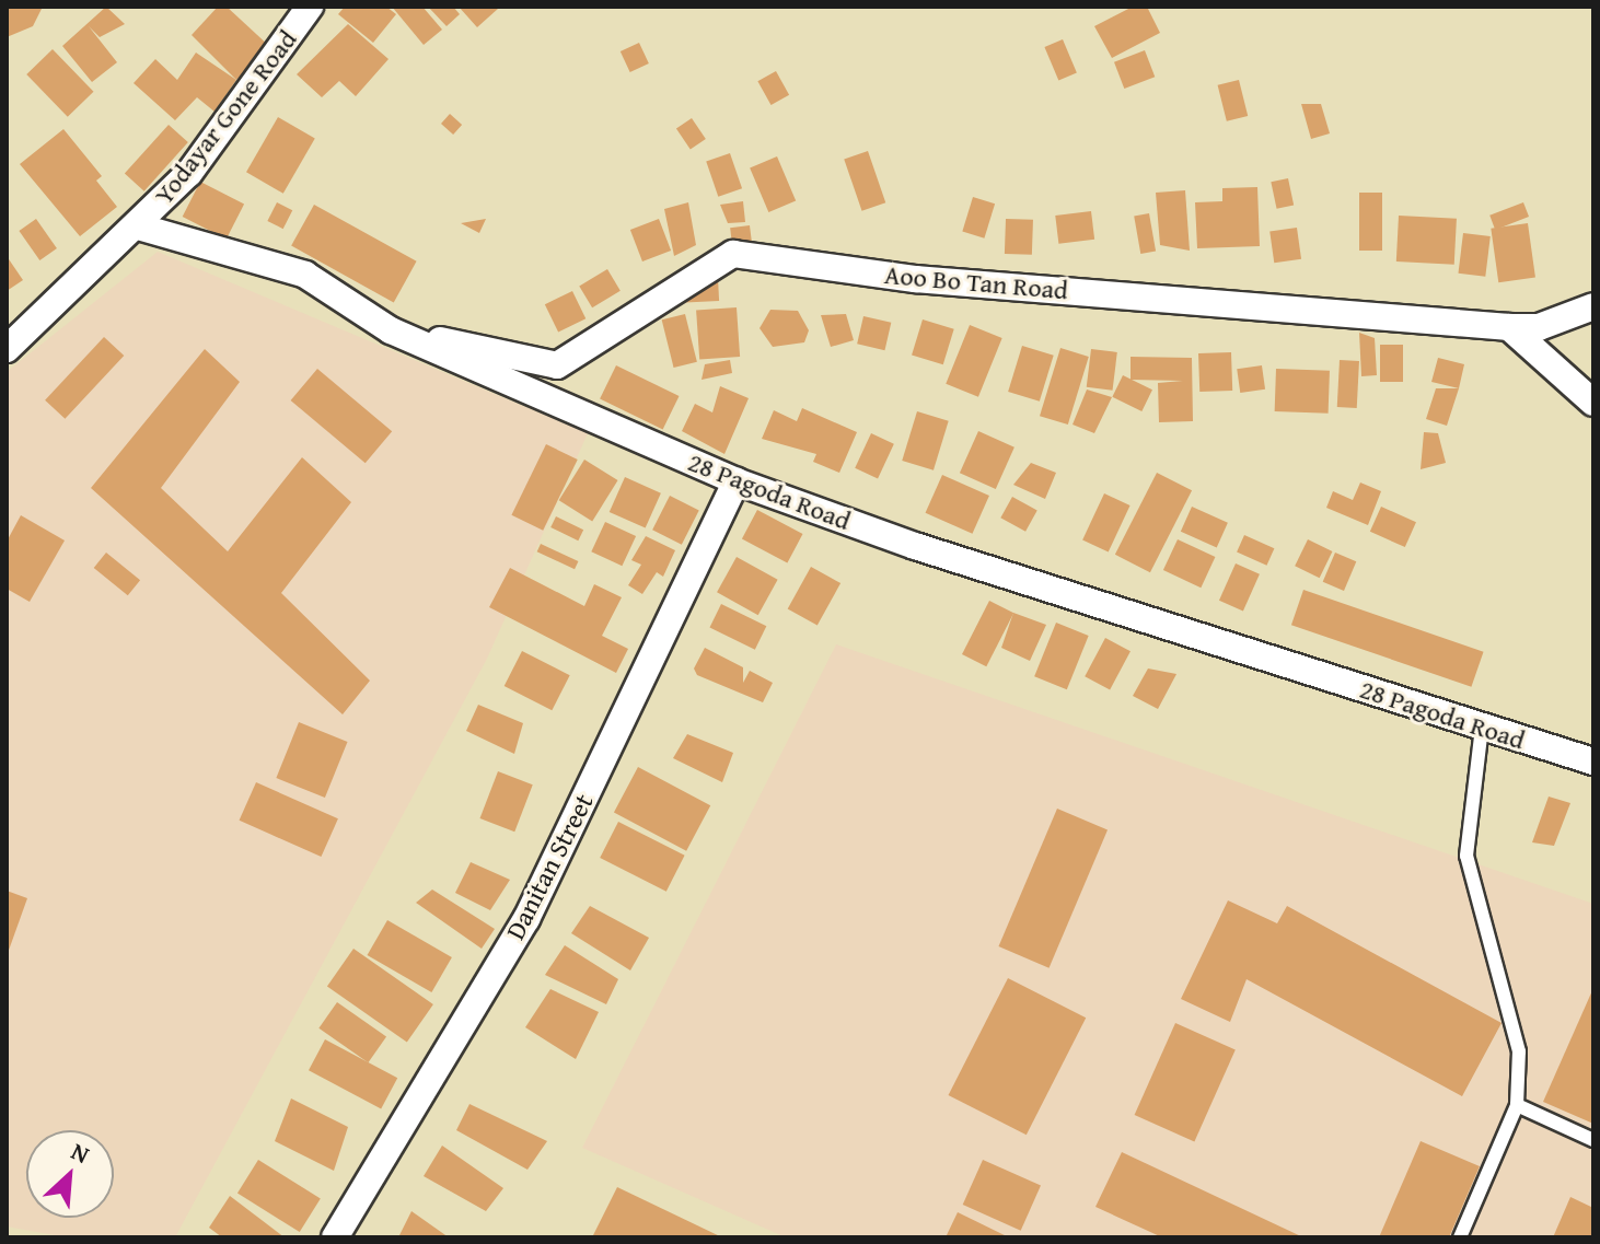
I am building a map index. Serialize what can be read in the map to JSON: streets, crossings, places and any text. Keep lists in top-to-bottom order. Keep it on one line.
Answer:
{"streets":{"street":["Yodayar Gone Road","Aoo Bo Tan Road","28 Pagoda Road","Danitan Street"]},"crossings":[["Yodayar Gone Road","28 Pagoda Road"],["Aoo Bo Tan Road","28 Pagoda Road"],["28 Pagoda Road","Danitan Street"]],"north":"top right"}
